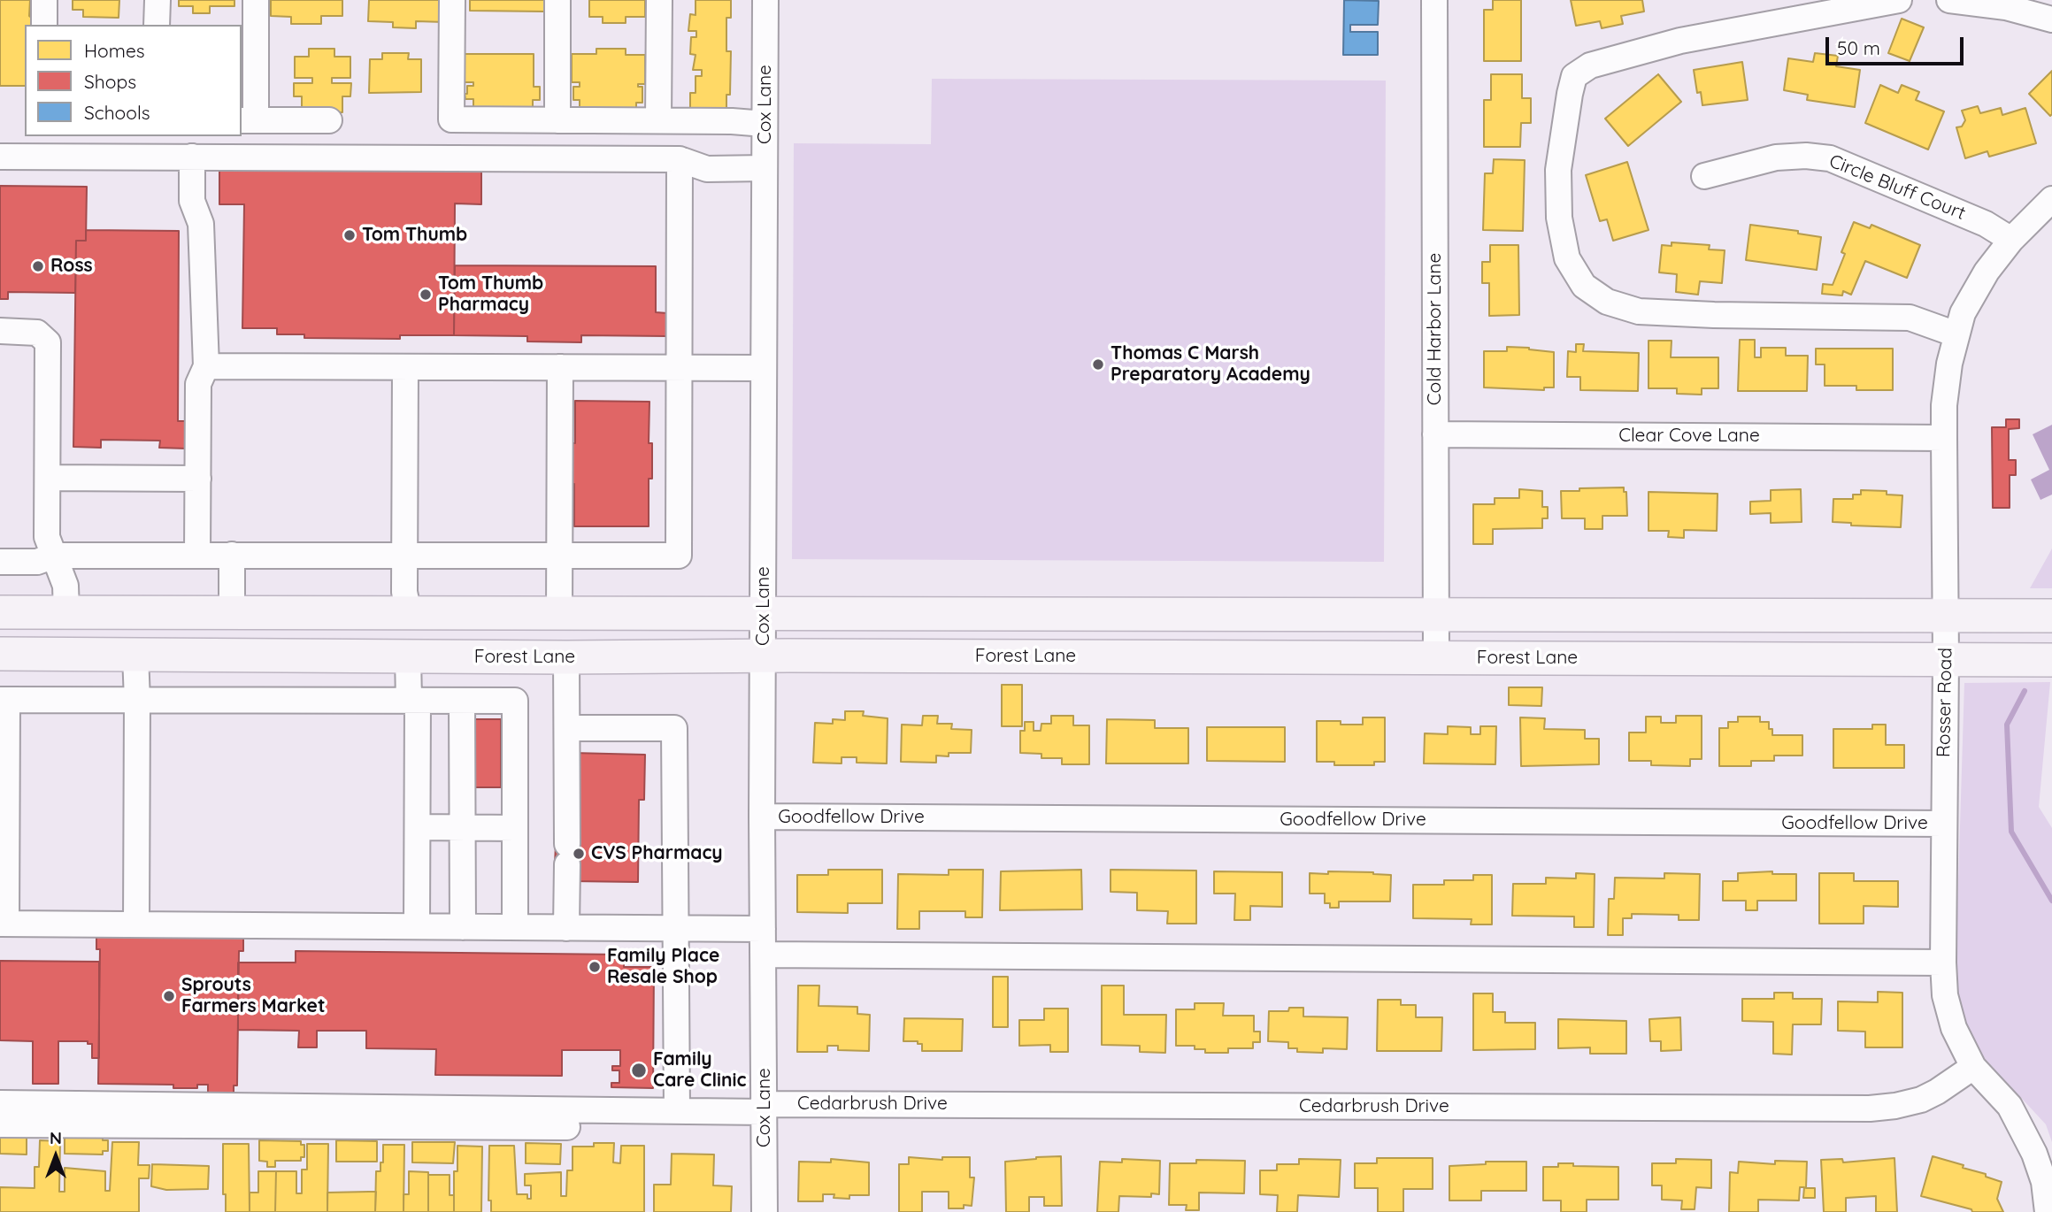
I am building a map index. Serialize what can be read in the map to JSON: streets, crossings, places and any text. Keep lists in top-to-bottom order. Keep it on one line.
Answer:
{"streets":{"main road":["Forest Lane"],"street":["Cox Lane","Circle Bluff Court","Cold Harbor Lane","Clear Cove Lane","Rosser Road","Goodfellow Drive","Cedarbrush Drive"]},"crossings":[["Cox Lane","Forest Lane"],["Cox Lane","Goodfellow Drive"],["Cox Lane","Cedarbrush Drive"],["Circle Bluff Court","Rosser Road"],["Cold Harbor Lane","Clear Cove Lane"],["Cold Harbor Lane","Forest Lane"],["Clear Cove Lane","Rosser Road"],["Forest Lane","Rosser Road"],["Rosser Road","Goodfellow Drive"],["Rosser Road","Cedarbrush Drive"]],"places":["Tom Thumb","Ross","Tom Thumb Pharmacy","Thomas C Marsh Preparatory Academy","CVS Pharmacy","Family Place Resale Shop","Sprouts Farmers Market","Family Care Clinic"],"legend":["Homes","Shops","Schools"],"scale_bar":"50 m","north":"top"}
